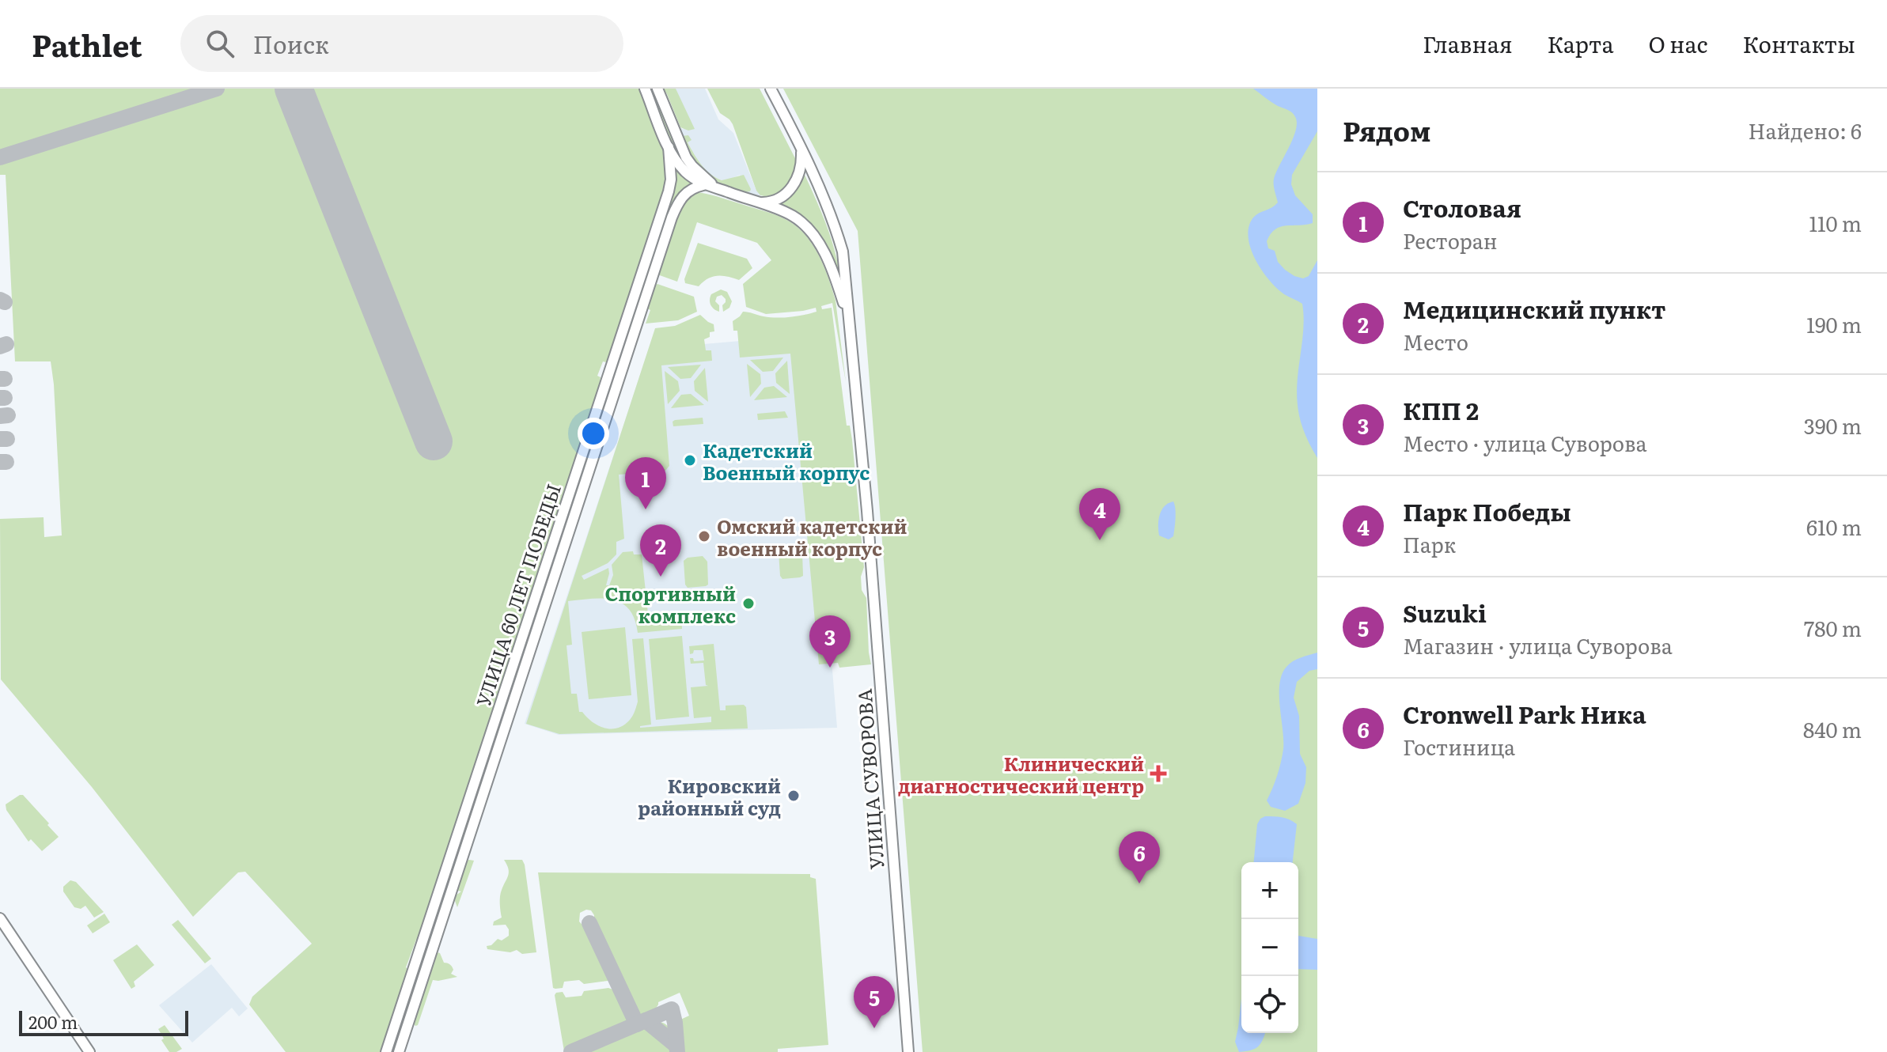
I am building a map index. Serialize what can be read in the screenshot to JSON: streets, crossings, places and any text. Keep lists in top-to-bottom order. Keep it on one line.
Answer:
{"streets":{"main road":["УЛИЦА 60 ЛЕТ ПОБЕДЫ","УЛИЦА СУВОРОВА"]},"places":{"other":["Кадетский Военный корпус","Омский кадетский военный корпус","Спортивный комплекс","Кировский районный суд"],"health":["Клинический диагностический центр"]},"scale_bar":"200 m","page":{"header":"Pathlet","search":"Поиск","nav":["Главная","Карта","О нас","Контакты"],"heading":["Рядом","Найдено: 6"],"list":[{"mark":"1","name":"Столовая","note":"Ресторан","value":"110 m"},{"mark":"2","name":"Медицинский пункт","note":"Место","value":"190 m"},{"mark":"3","name":"КПП 2","note":"Место · улица Суворова","value":"390 m"},{"mark":"4","name":"Парк Победы","note":"Парк","value":"610 m"},{"mark":"5","name":"Suzuki","note":"Магазин · улица Суворова","value":"780 m"},{"mark":"6","name":"Cronwell Park Ника","note":"Гостиница","value":"840 m"}],"pins":["1","4","2","3","6","5"],"map_buttons":["+","−"],"scale":"200 m"}}
